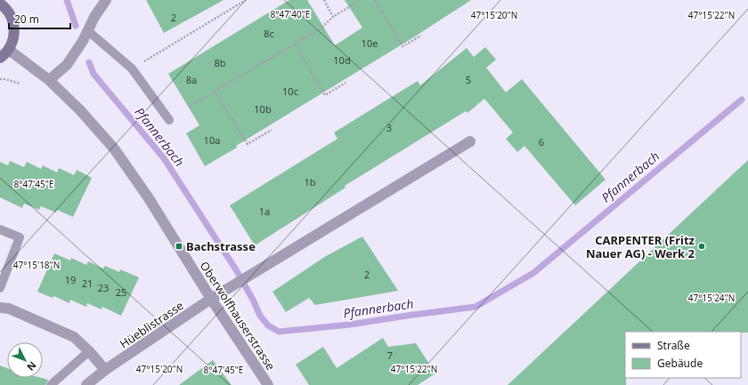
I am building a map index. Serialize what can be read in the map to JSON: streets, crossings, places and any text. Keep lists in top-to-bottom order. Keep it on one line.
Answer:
{"streets":{"street":["Oberwolfhauserstrasse","Hüeblistrasse"]},"crossings":[["Oberwolfhauserstrasse","Hüeblistrasse"]],"water":["Pfannerbach"],"places":{"transit":["Bachstrasse"],"other":["CARPENTER (Fritz Nauer AG) - Werk 2"]},"house_numbers":["2","8c","10e","10d","8b","8a","5","10c","10b","3","10a","6","1b","1a","2","19","21","23","25","7"],"legend":["Straße","Gebäude"],"scale_bar":"20 m","north":"bottom right","coordinates":["8°47'40\"E","47°15'22\"N","47°15'20\"N","8°47'45\"E","47°15'18\"N","47°15'24\"N"]}
